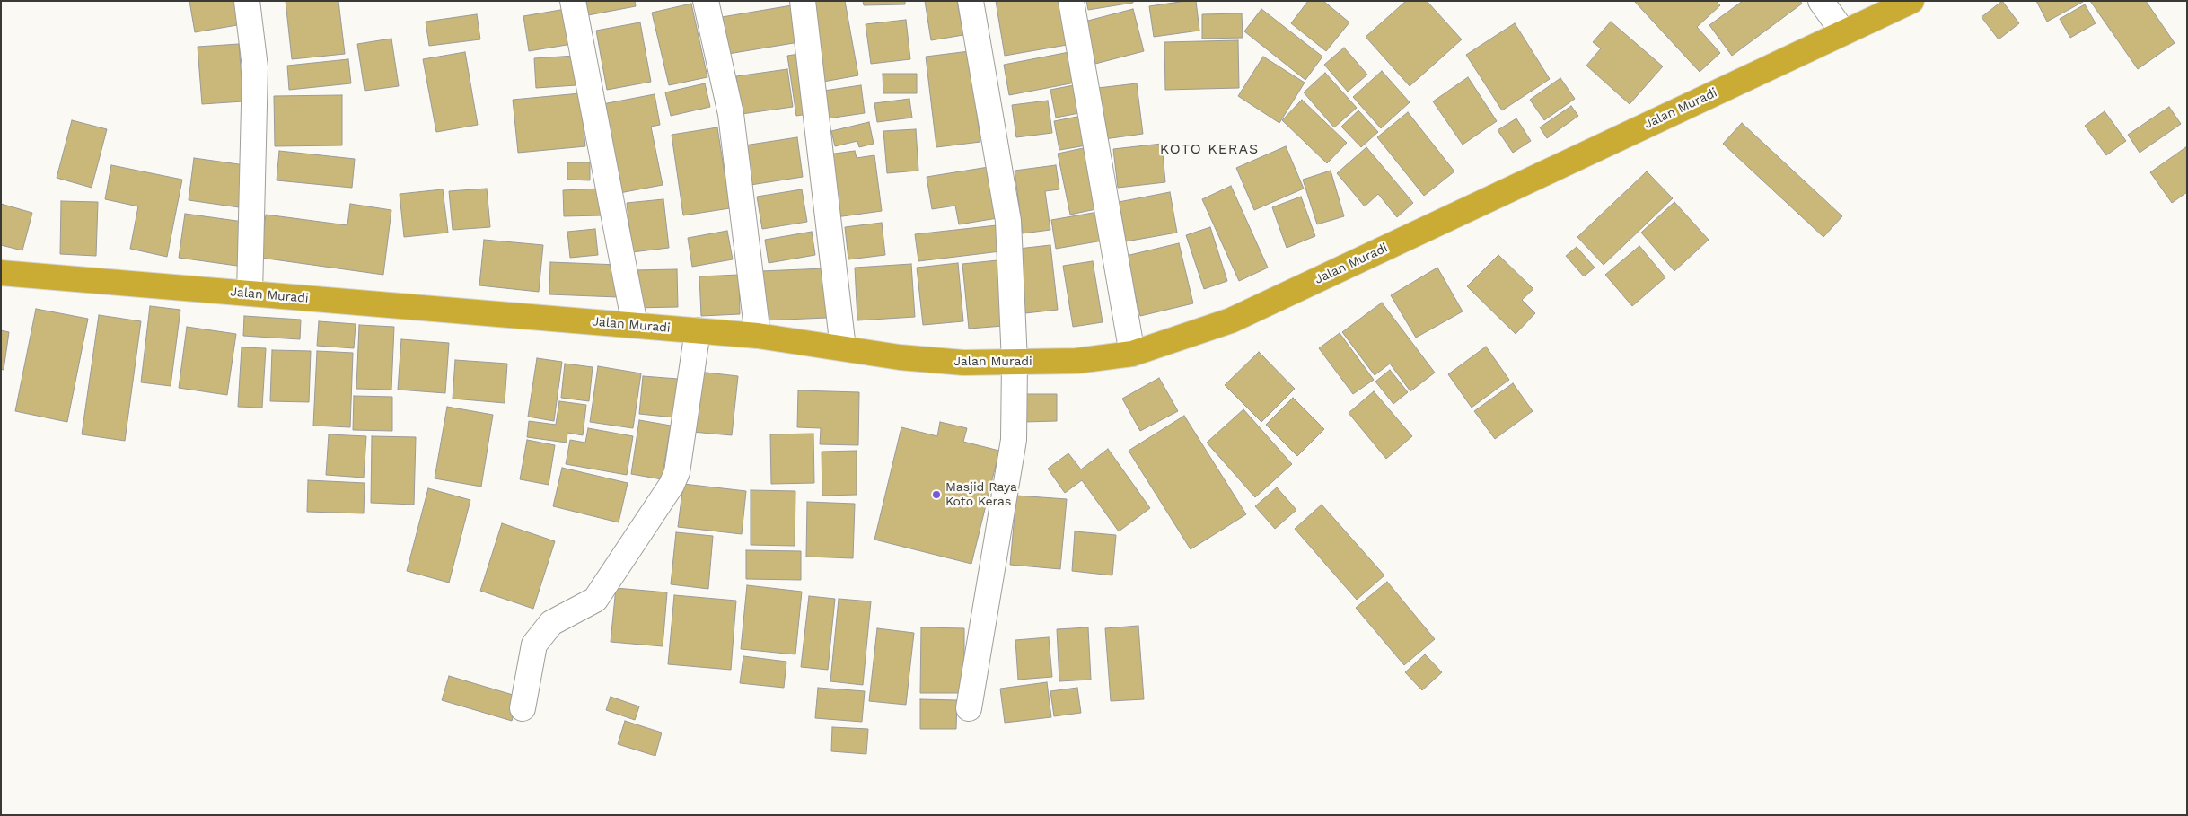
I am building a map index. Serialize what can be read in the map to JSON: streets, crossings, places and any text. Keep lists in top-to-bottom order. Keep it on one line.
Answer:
{"streets":{"highway":["Jalan Muradi"]},"districts":["KOTO KERAS"],"places":["Masjid Raya Koto Keras"]}
